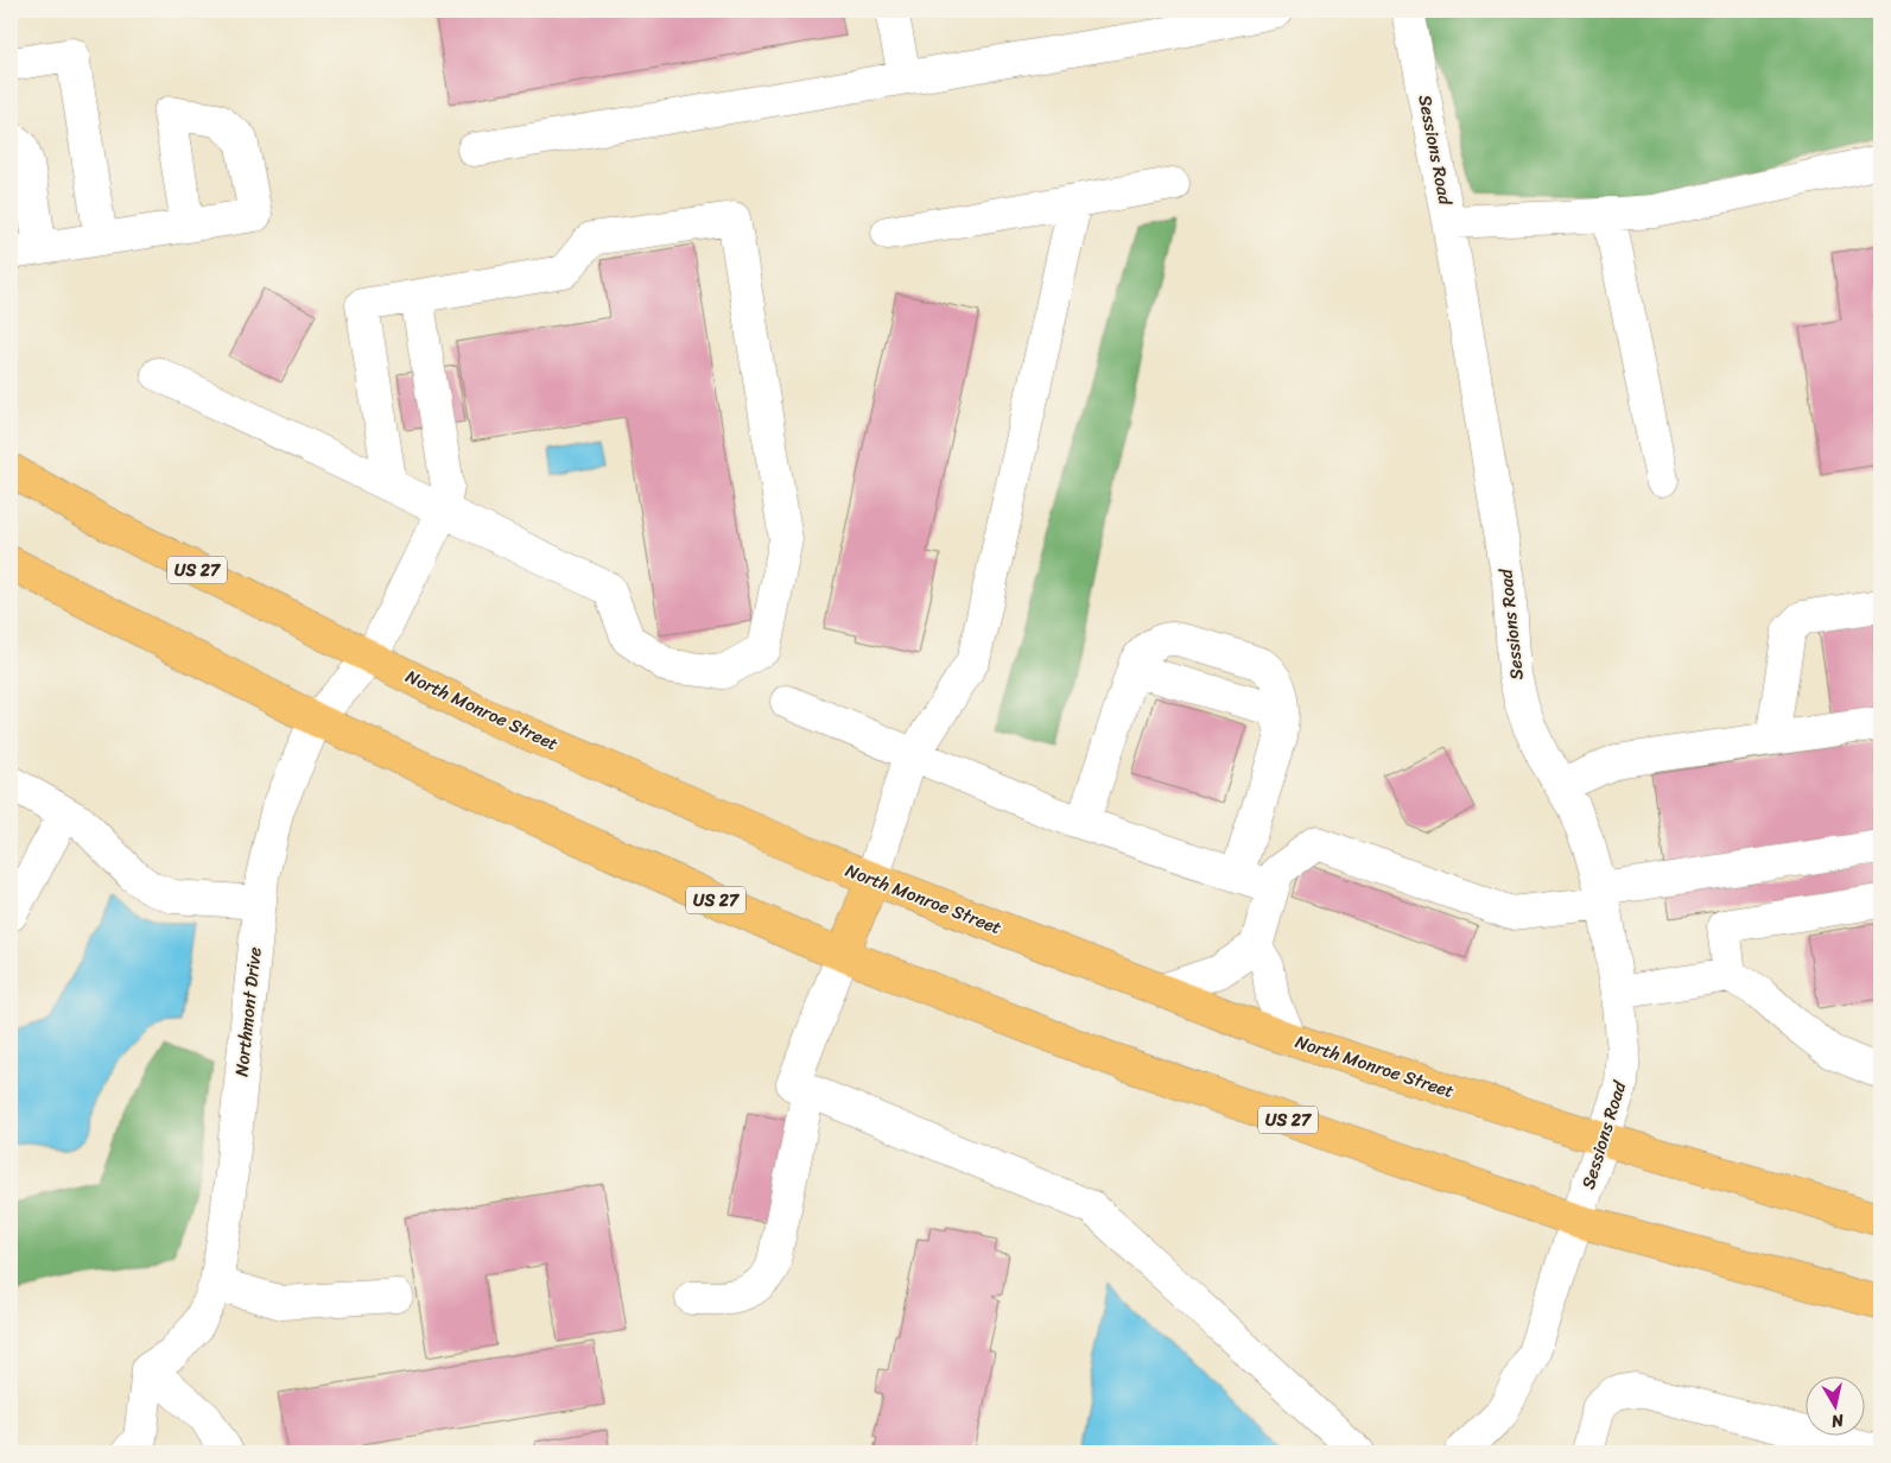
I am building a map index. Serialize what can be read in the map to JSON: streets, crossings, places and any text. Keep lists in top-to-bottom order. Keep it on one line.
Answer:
{"streets":{"highway":["US 27","North Monroe Street"],"street":["Sessions Road","Northmont Drive"]},"crossings":[["Sessions Road","US 27"],["Sessions Road","North Monroe Street"],["US 27","Northmont Drive"],["North Monroe Street","Northmont Drive"]],"north":"bottom"}
